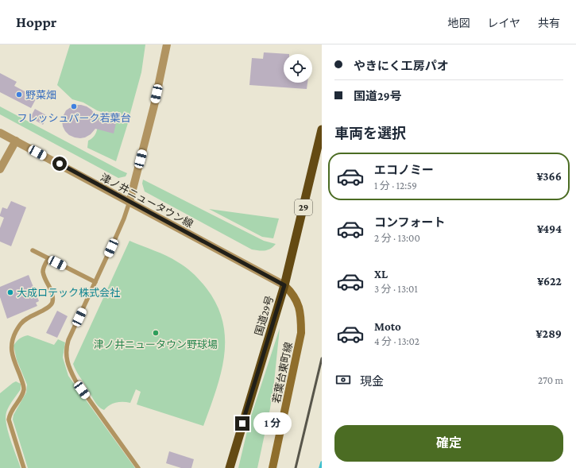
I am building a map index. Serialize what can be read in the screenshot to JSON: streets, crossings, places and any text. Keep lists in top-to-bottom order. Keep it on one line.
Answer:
{"streets":{"highway":["29","国道29号"],"main road":["若葉台東町線"],"street":["津ノ井ニュータウン線"]},"crossings":[["津ノ井ニュータウン線","国道29号"],["津ノ井ニュータウン線","若葉台東町線"],["国道29号","若葉台東町線"]],"places":["野菜畑","フレッシュパーク若葉台","大成ロテック株式会社","津ノ井ニュータウン野球場"],"page":{"header":"Hoppr","nav":["地図","レイヤ","共有"],"banner":["やきにく工房パオ","国道29号"],"heading":"車両を選択","list":[{"name":"エコノミー","note":"1 分 · 12:59","value":"¥366"},{"name":"コンフォート","note":"2 分 · 13:00","value":"¥494"},{"name":"XL","note":"3 分 · 13:01","value":"¥622"},{"name":"Moto","note":"4 分 · 13:02","value":"¥289"}],"pay":["現金","270 m"],"bubble":"1 分","buttons":"確定"}}
